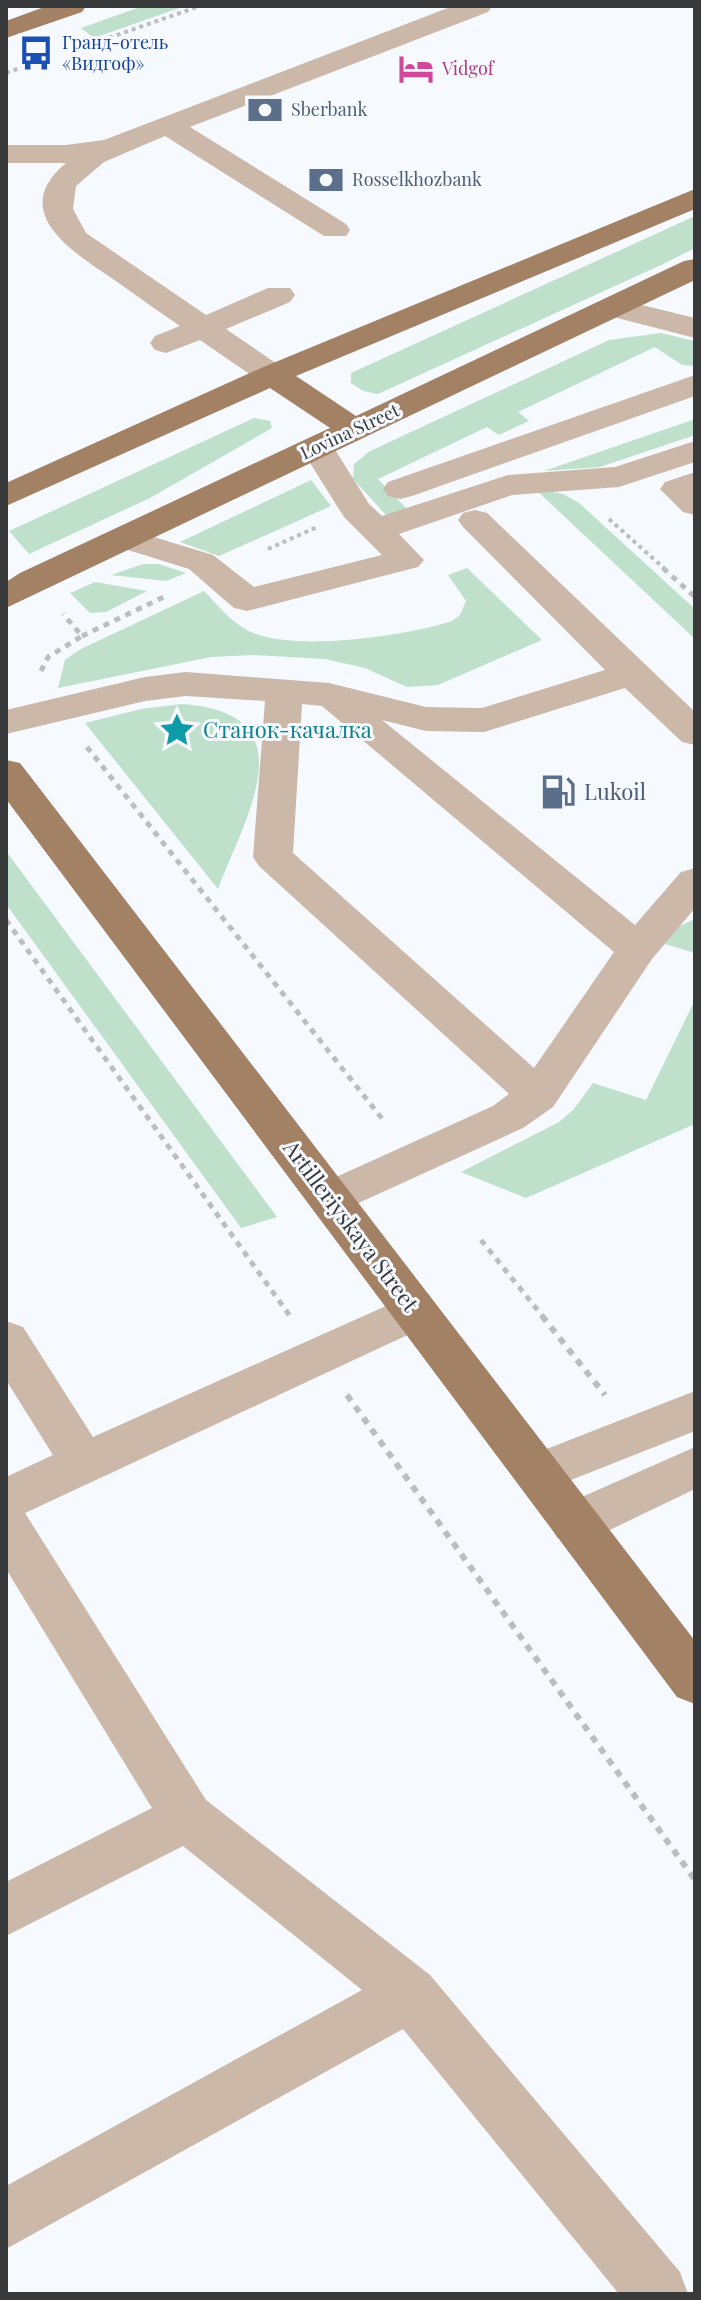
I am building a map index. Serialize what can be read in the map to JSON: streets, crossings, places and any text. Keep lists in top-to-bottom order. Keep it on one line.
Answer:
{"streets":{"main road":["Lovina Street","Artilleriyskaya Street"]},"places":{"bus stop":["Гранд-отель «Видгоф»"],"hotel":["Vidgof"],"bank":["Sberbank","Rosselkhozbank"],"place":["Станок-качалка"],"fuel station":["Lukoil"]}}
